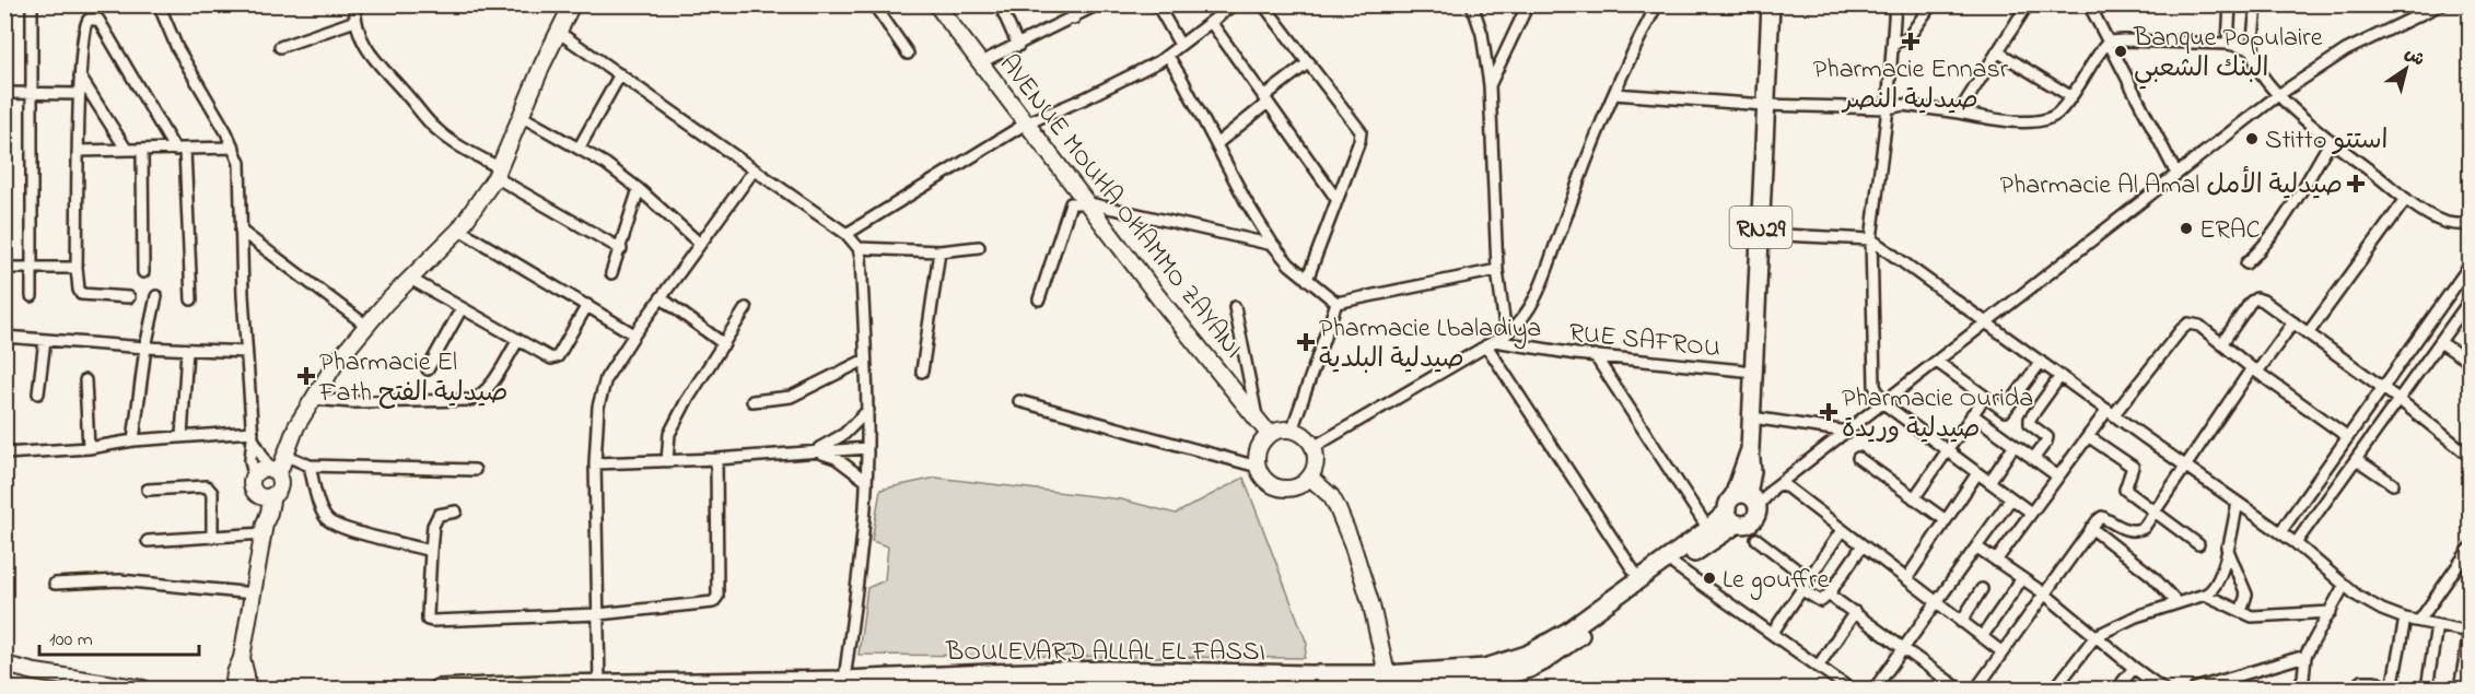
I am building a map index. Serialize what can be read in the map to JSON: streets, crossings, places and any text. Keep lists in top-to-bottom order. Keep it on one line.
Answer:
{"streets":{"main road":["RN29","BOULEVARD ALLAL EL FASSI"],"street":["AVENUE MOUHA OHAMMO ZAYANI","RUE SAFROU"]},"crossings":[["RN29","RUE SAFROU"],["RN29","BOULEVARD ALLAL EL FASSI"]],"places":{"health":["Pharmacie Ennasr صيدلية النصر","Pharmacie Al Amal صيدلية الأمل","Pharmacie Lbaladiya صيدلية البلدية","Pharmacie El Fath صيدلية الفتح","Pharmacie Ourida صيدلية وريدة"],"other":["Banque Populaire البنك الشعبي","Stitto استتو","ERAC","Le gouffre"]},"scale_bar":"100 m","north":"top right"}
